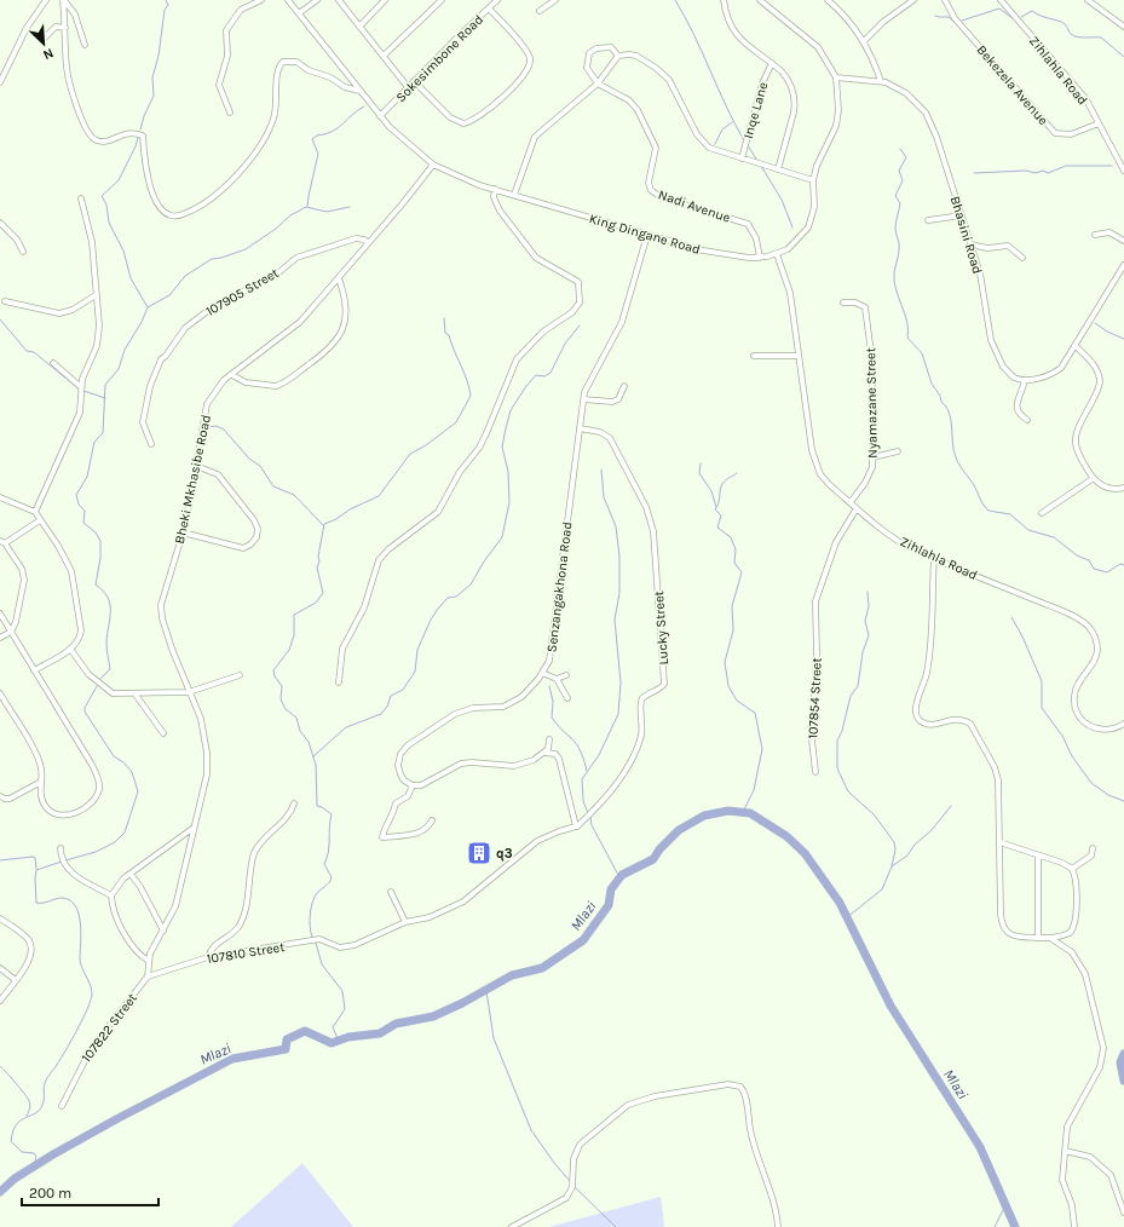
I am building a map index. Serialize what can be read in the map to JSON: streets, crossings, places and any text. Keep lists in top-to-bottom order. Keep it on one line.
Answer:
{"streets":{"street":["Sokesimbone Road","Zihlahla Road","Bekezela Avenue","Inqe Lane","Nadi Avenue","King Dingane Road","Bhasini Road","107905 Street","Nyamazane Street","Bheki Mkhasibe Road","Senzangakhona Road","Lucky Street","107854 Street","107810 Street","107822 Street"]},"crossings":[["Sokesimbone Road","King Dingane Road"],["Zihlahla Road","Bekezela Avenue"],["Zihlahla Road","King Dingane Road"],["Zihlahla Road","Nyamazane Street"],["Zihlahla Road","107854 Street"],["Nadi Avenue","King Dingane Road"],["King Dingane Road","Bhasini Road"],["King Dingane Road","Bheki Mkhasibe Road"],["King Dingane Road","Senzangakhona Road"],["107905 Street","Bheki Mkhasibe Road"],["Senzangakhona Road","Lucky Street"],["107810 Street","107822 Street"]],"water":["Mlazi"],"places":{"building":["q3"]},"scale_bar":"200 m","north":"bottom right"}
